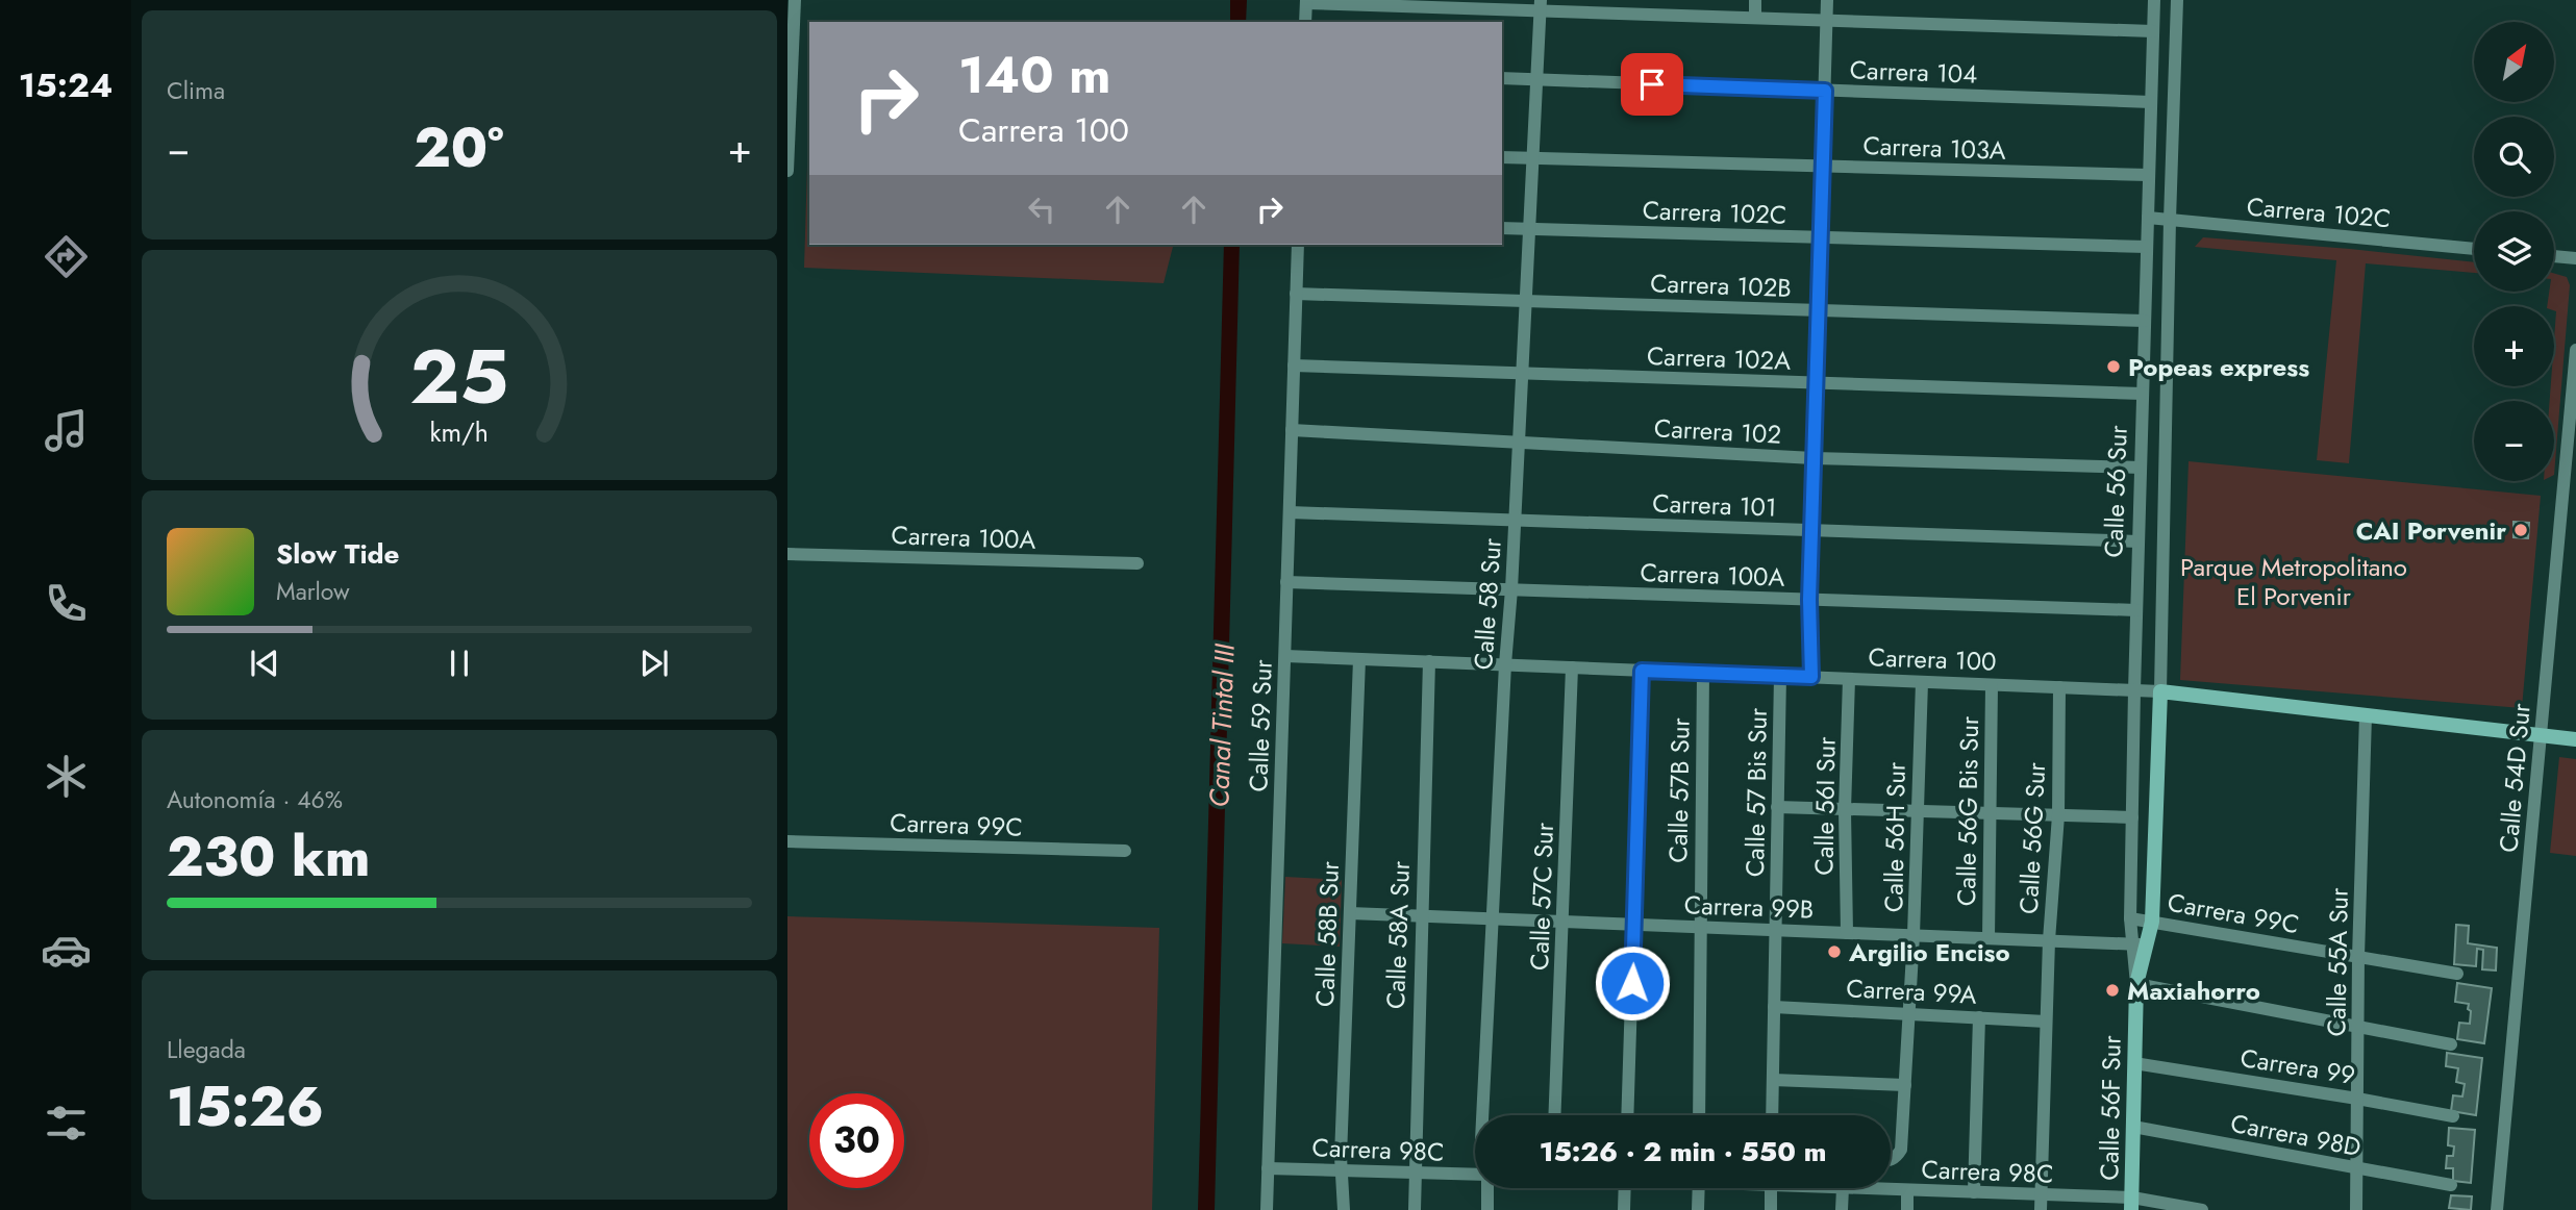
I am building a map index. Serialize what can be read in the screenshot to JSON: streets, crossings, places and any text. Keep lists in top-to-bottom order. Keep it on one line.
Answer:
{"streets":{"street":["Carrera 104","Carrera 103A","Carrera 102C","Carrera 102B","Carrera 102A","Carrera 102","Calle 56 Sur","Carrera 101","Carrera 100A","Calle 58 Sur","Carrera 100","Calle 59 Sur","Calle 54D Sur","Calle 57B Sur","Calle 57 Bis Sur","Calle 56I Sur","Calle 56G Bis Sur","Carrera 99C","Calle 56H Sur","Calle 56G Sur","Calle 57C Sur","Carrera 99B","Calle 58B Sur","Calle 58A Sur","Calle 55A Sur","Carrera 99A","Carrera 99","Calle 56F Sur","Carrera 98D","Carrera 98C"]},"crossings":[["Carrera 104","Calle 56 Sur"],["Carrera 104","Calle 58 Sur"],["Carrera 103A","Calle 56 Sur"],["Carrera 103A","Calle 58 Sur"],["Carrera 102C","Calle 56 Sur"],["Carrera 102C","Calle 58 Sur"],["Carrera 102B","Calle 56 Sur"],["Carrera 102B","Calle 58 Sur"],["Carrera 102B","Calle 59 Sur"],["Carrera 102A","Calle 56 Sur"],["Carrera 102A","Calle 58 Sur"],["Carrera 102A","Calle 59 Sur"],["Carrera 102","Calle 56 Sur"],["Carrera 102","Calle 58 Sur"],["Carrera 102","Calle 59 Sur"],["Calle 56 Sur","Carrera 101"],["Calle 56 Sur","Carrera 100A"],["Calle 56 Sur","Carrera 100"],["Calle 56 Sur","Carrera 99C"],["Calle 56 Sur","Carrera 99B"],["Calle 56 Sur","Calle 56F Sur"],["Carrera 101","Calle 58 Sur"],["Carrera 101","Calle 59 Sur"],["Carrera 100A","Calle 58 Sur"],["Carrera 100A","Calle 59 Sur"],["Calle 58 Sur","Carrera 100"],["Calle 58 Sur","Carrera 99B"],["Carrera 100","Calle 59 Sur"],["Carrera 100","Calle 54D Sur"],["Carrera 100","Calle 57B Sur"],["Carrera 100","Calle 57 Bis Sur"],["Carrera 100","Calle 56I Sur"],["Carrera 100","Calle 56G Bis Sur"],["Carrera 100","Calle 56H Sur"],["Carrera 100","Calle 56G Sur"],["Carrera 100","Calle 57C Sur"],["Carrera 100","Calle 58B Sur"],["Carrera 100","Calle 58A Sur"],["Carrera 100","Calle 55A Sur"],["Calle 59 Sur","Carrera 98C"],["Calle 57B Sur","Carrera 99B"],["Calle 57 Bis Sur","Carrera 99B"],["Calle 57 Bis Sur","Carrera 99A"],["Calle 56I Sur","Carrera 99B"],["Calle 56G Bis Sur","Carrera 99B"],["Carrera 99C","Calle 55A Sur"],["Carrera 99C","Calle 56F Sur"],["Calle 56H Sur","Carrera 99B"],["Calle 56H Sur","Carrera 99A"],["Calle 56G Sur","Carrera 99B"],["Calle 56G Sur","Carrera 99A"],["Calle 56G Sur","Carrera 98C"],["Calle 57C Sur","Carrera 99B"],["Carrera 99B","Calle 58B Sur"],["Carrera 99B","Calle 58A Sur"],["Carrera 99B","Calle 56F Sur"],["Calle 58B Sur","Carrera 98C"],["Calle 58A Sur","Carrera 98C"],["Calle 55A Sur","Carrera 99"],["Calle 55A Sur","Carrera 98D"],["Carrera 99","Calle 56F Sur"],["Calle 56F Sur","Carrera 98D"],["Calle 56F Sur","Carrera 98C"]],"water":["Canal Tintal III"],"parks":["Parque Metropolitano El Porvenir"],"places":["Popeas express","CAI Porvenir","Argilio Enciso","Maxiahorro"],"north":"top right","page":{"tabs":"15:24","tile":["Clima",["Autonomía · 46%","230 km"],["Llegada","15:26"]],"map_buttons":["+","−"],"turn":["140 m","Carrera 100"],"heat":["−","20°","+"],"song":["Slow Tide","Marlow"],"limit":"30","trip":"15:26 · 2 min · 550 m","gauge":["25","km/h"]}}
